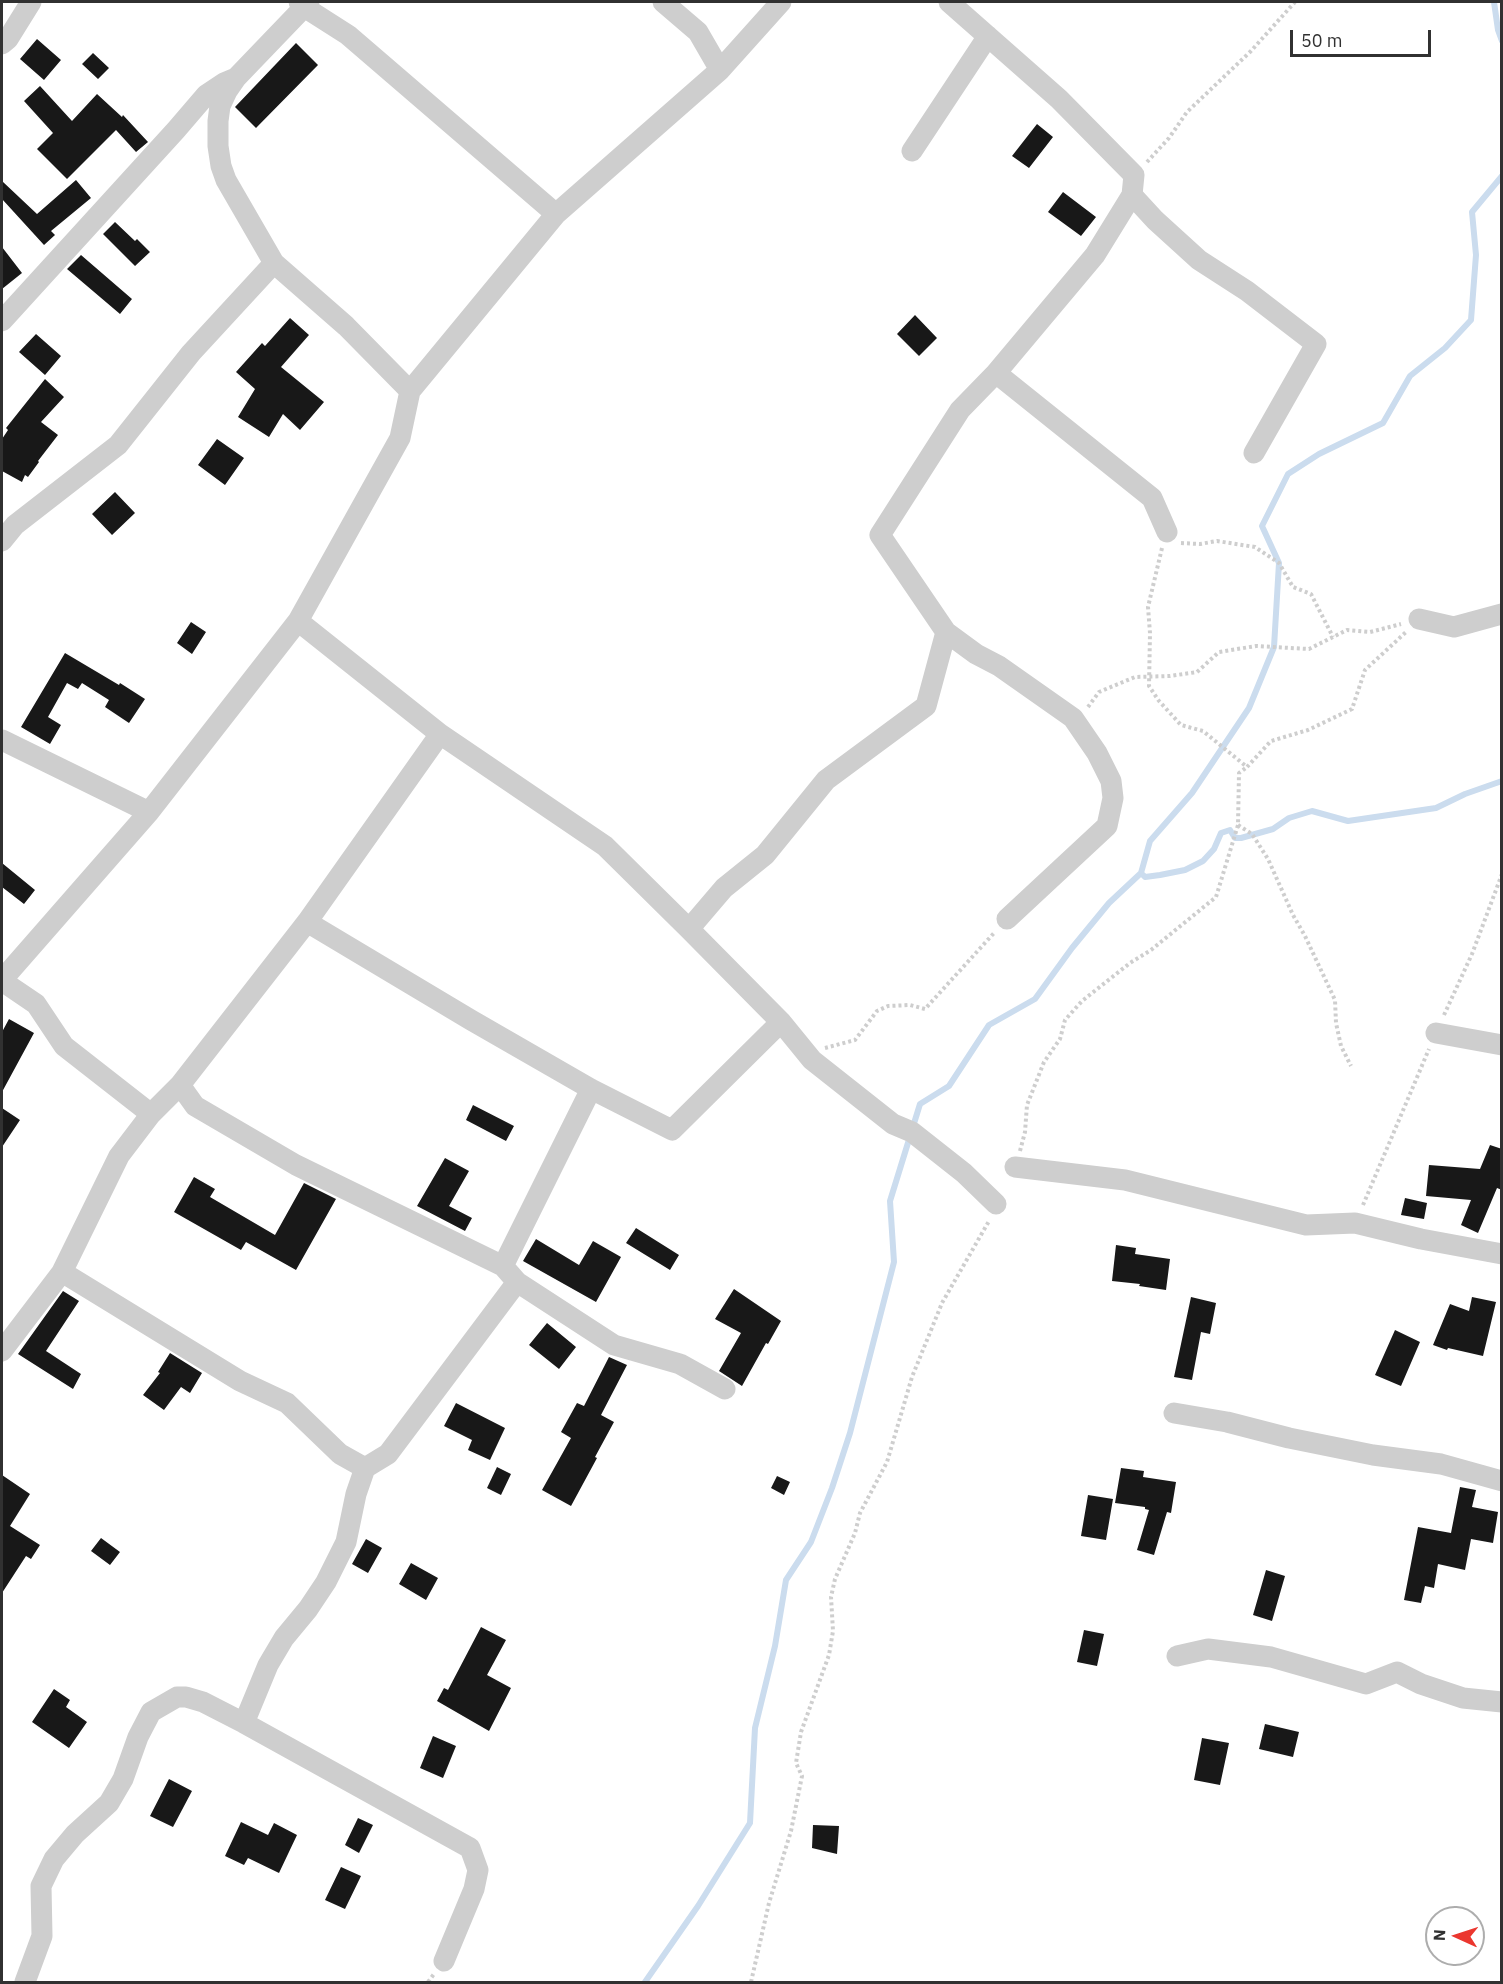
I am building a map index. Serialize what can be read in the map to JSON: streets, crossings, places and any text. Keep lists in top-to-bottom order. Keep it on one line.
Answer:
{"scale_bar":"50 m","north":"left"}
